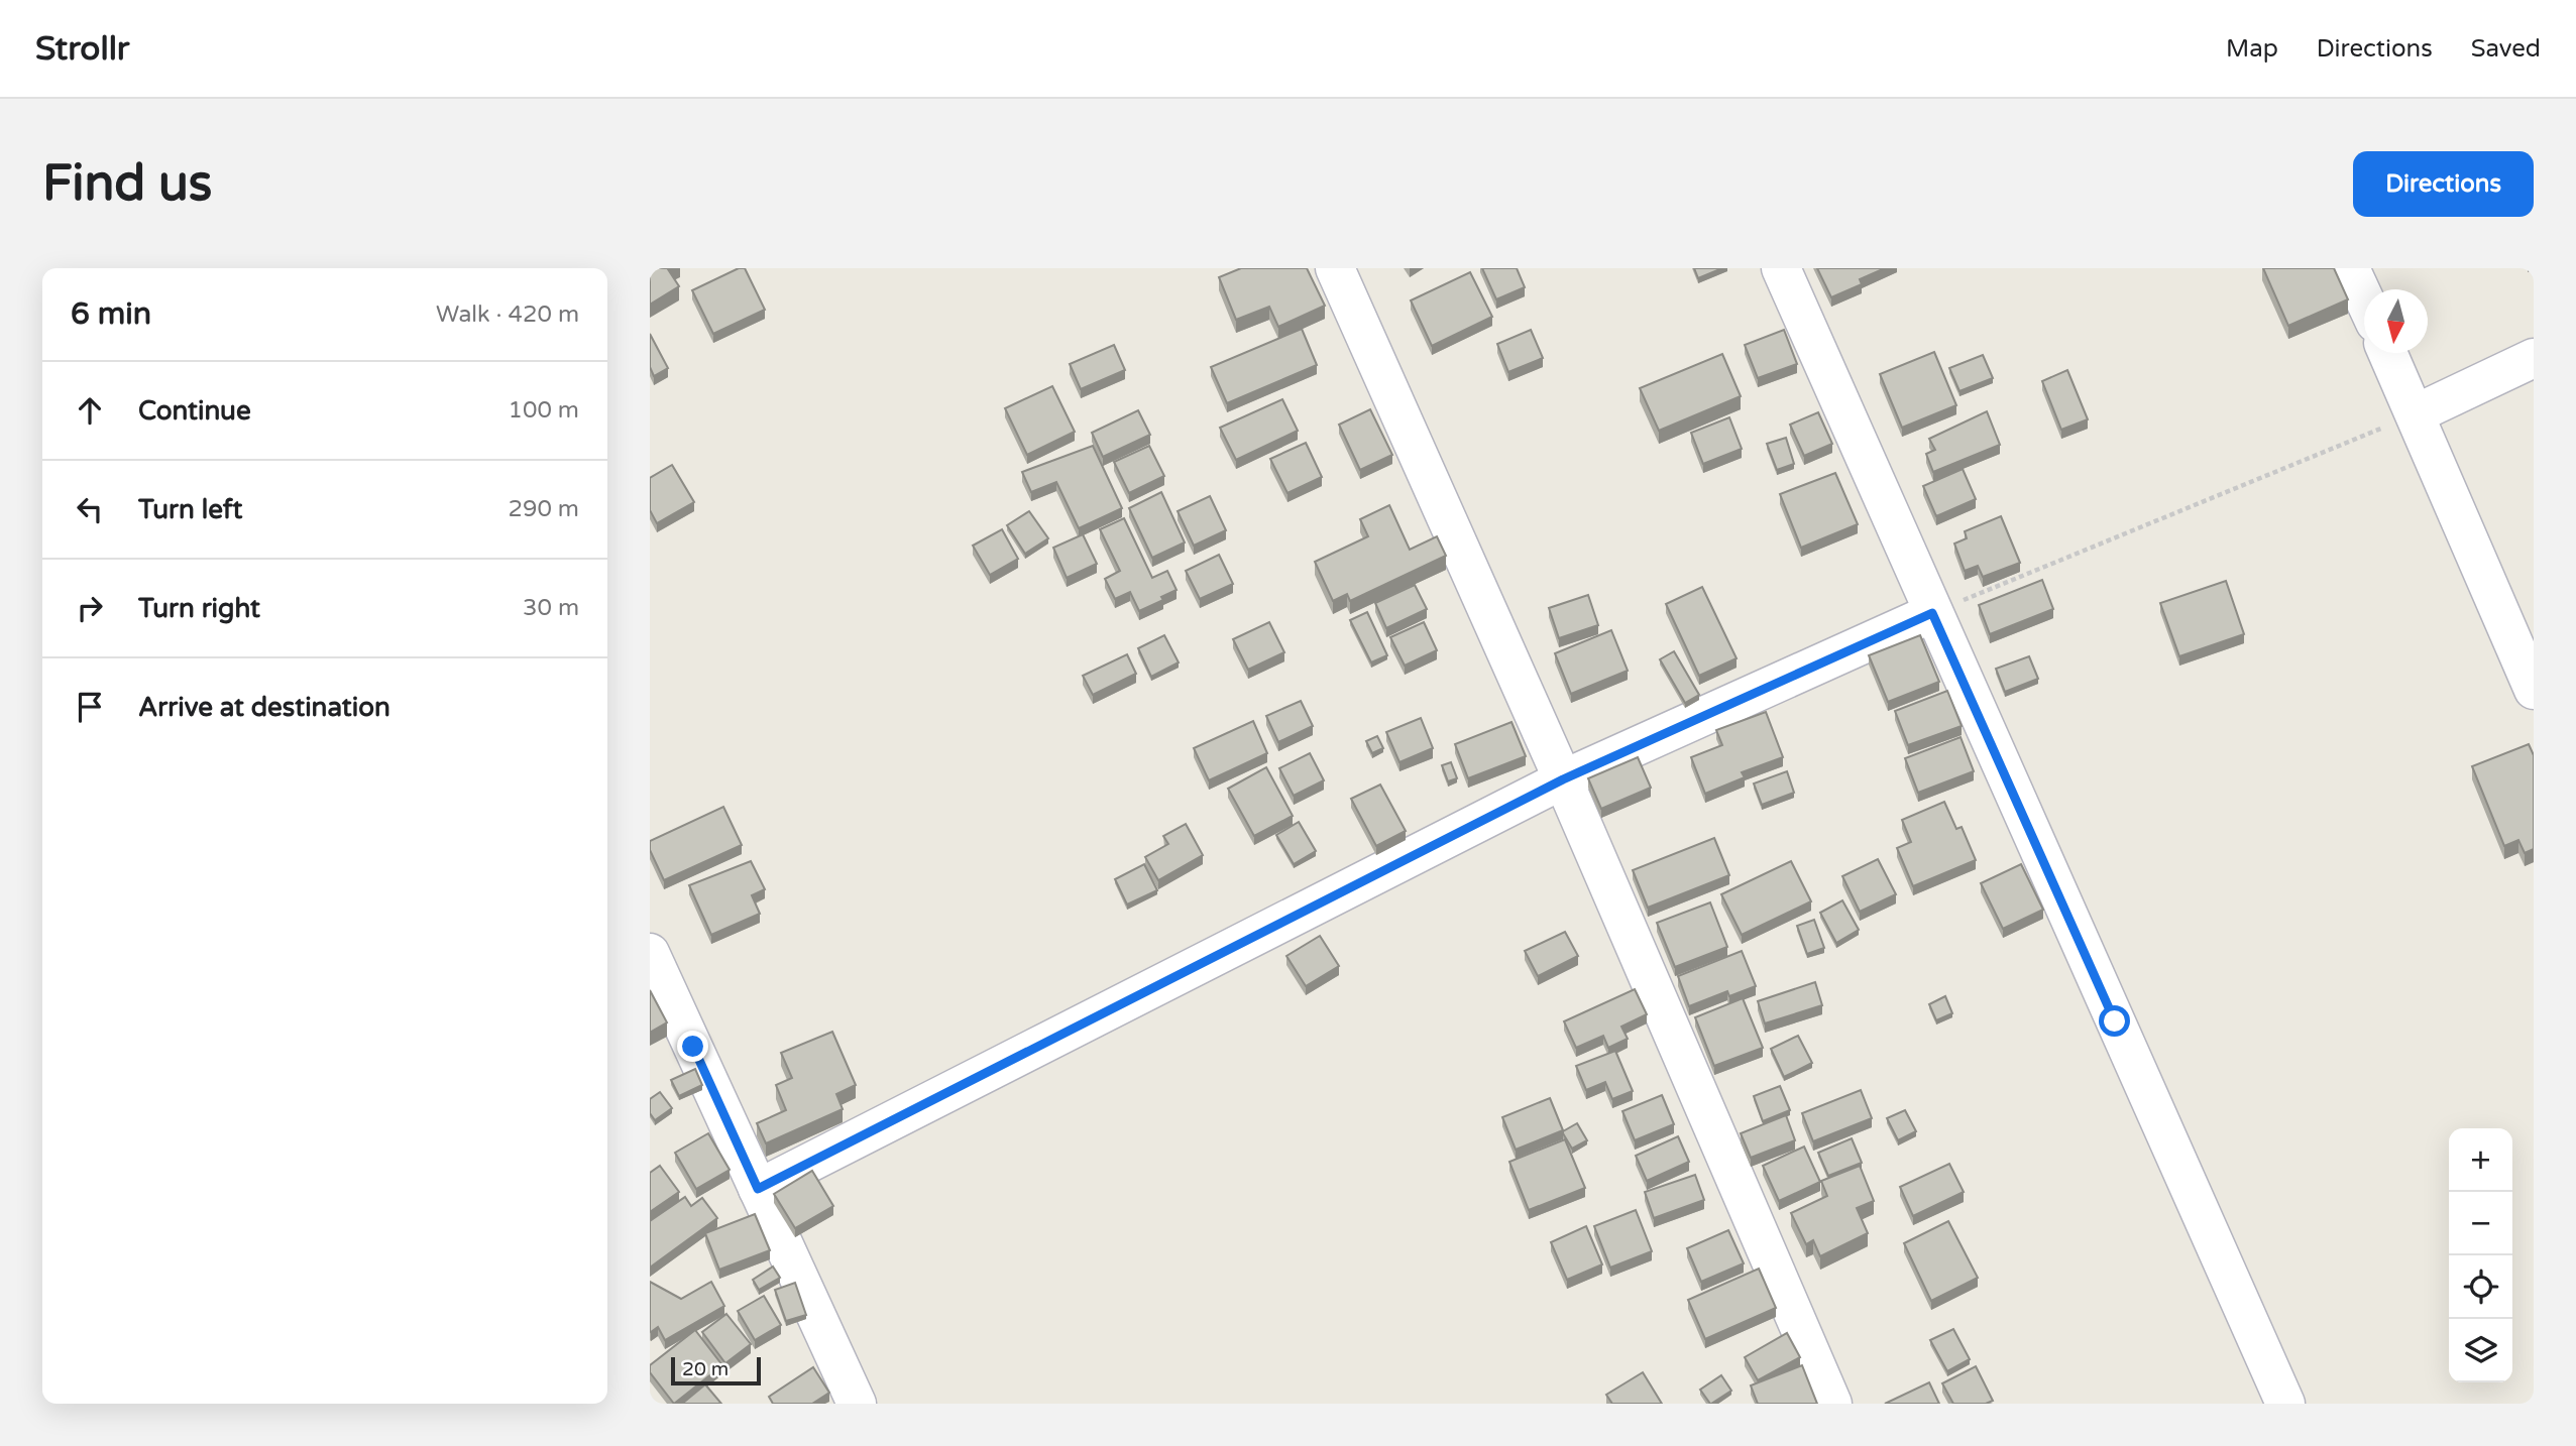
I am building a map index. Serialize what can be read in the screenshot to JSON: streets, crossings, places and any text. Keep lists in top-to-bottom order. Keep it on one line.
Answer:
{"scale_bar":"20 m","north":"bottom","page":{"header":"Strollr","nav":["Map","Directions","Saved"],"buttons":"Directions","title":"Find us","heading":["6 min","Walk · 420 m"],"list":[["Continue","100 m"],["Turn left","290 m"],["Turn right","30 m"],"Arrive at destination"],"map_buttons":["+","−"],"scale":"20 m"}}
